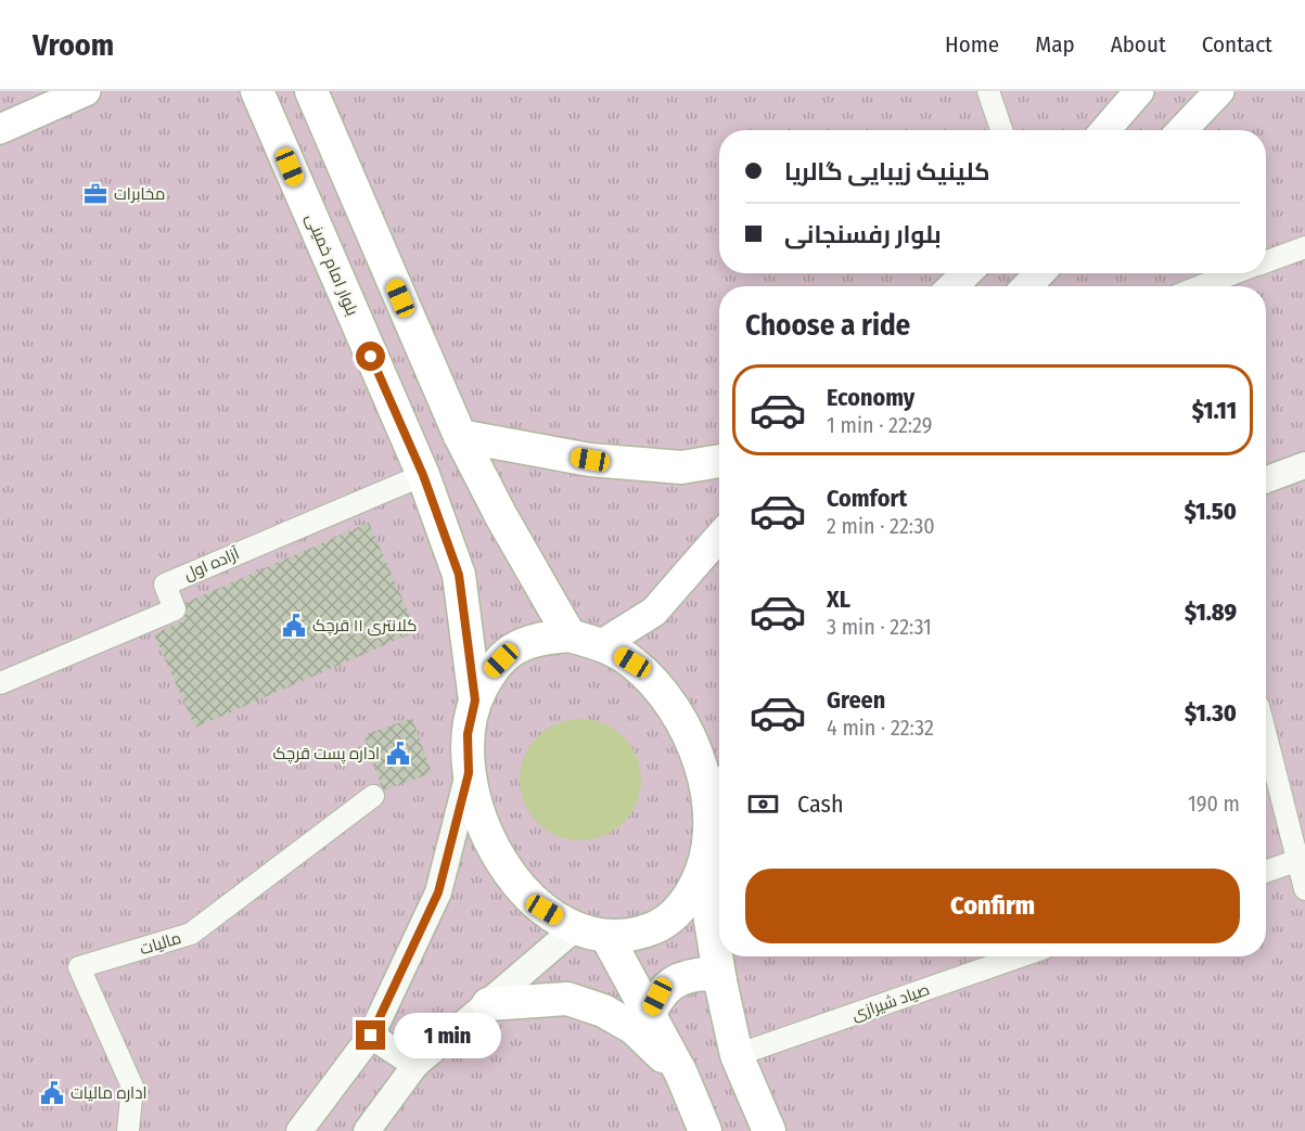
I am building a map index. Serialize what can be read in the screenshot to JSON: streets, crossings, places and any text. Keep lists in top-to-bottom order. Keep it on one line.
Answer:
{"streets":{"main road":["بلوار امام خمینی"],"street":["آزاده اول","مالیات","صیاد شیرازی"]},"crossings":[["بلوار امام خمینی","آزاده اول"]],"places":{"office":["مخابرات"],"public building":["کلانتری ۱۱ قرچک","اداره پست قرچک","اداره مالیات"]},"page":{"header":"Vroom","nav":["Home","Map","About","Contact"],"banner":["کلینیک زیبایی گالریا","بلوار رفسنجانی"],"heading":"Choose a ride","list":[{"name":"Economy","note":"1 min · 22:29","value":"$1.11"},{"name":"Comfort","note":"2 min · 22:30","value":"$1.50"},{"name":"XL","note":"3 min · 22:31","value":"$1.89"},{"name":"Green","note":"4 min · 22:32","value":"$1.30"}],"pay":["Cash","190 m"],"buttons":"Confirm","bubble":"1 min"}}
